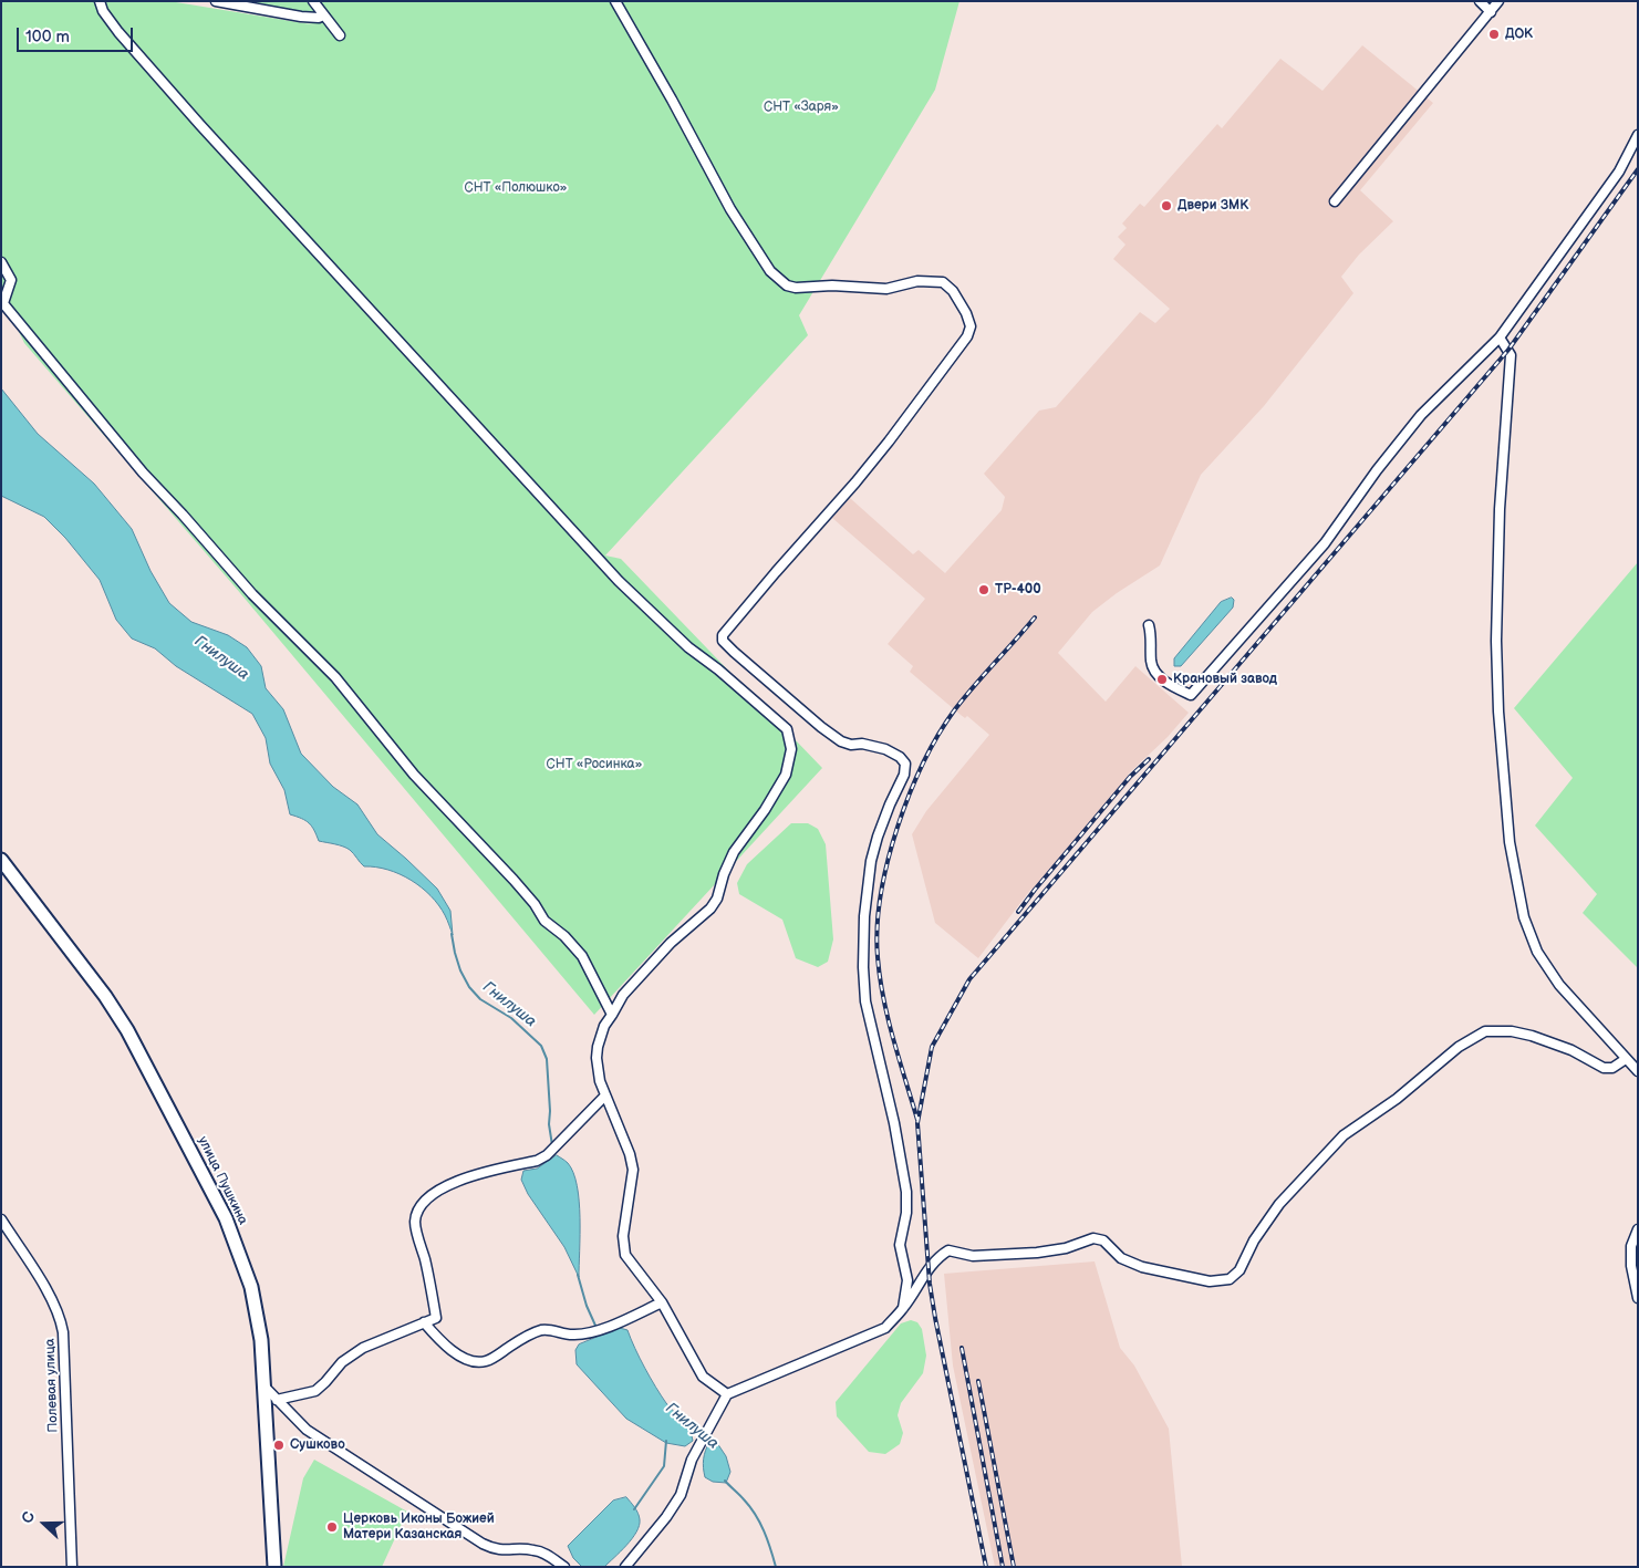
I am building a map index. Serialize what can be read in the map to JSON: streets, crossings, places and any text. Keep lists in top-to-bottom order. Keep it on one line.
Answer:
{"streets":{"main road":["улица Пушкина"],"street":["Полевая улица"]},"water":["Гнилуша"],"parks":["СНТ «Заря»","СНТ «Полюшко»","СНТ «Росинка»"],"places":["ДОК","Двери ЗМК","ТР-400","Крановый завод","Сушково","Церковь Иконы Божией Матери Казанская"],"scale_bar":"100 m","north":"left"}
